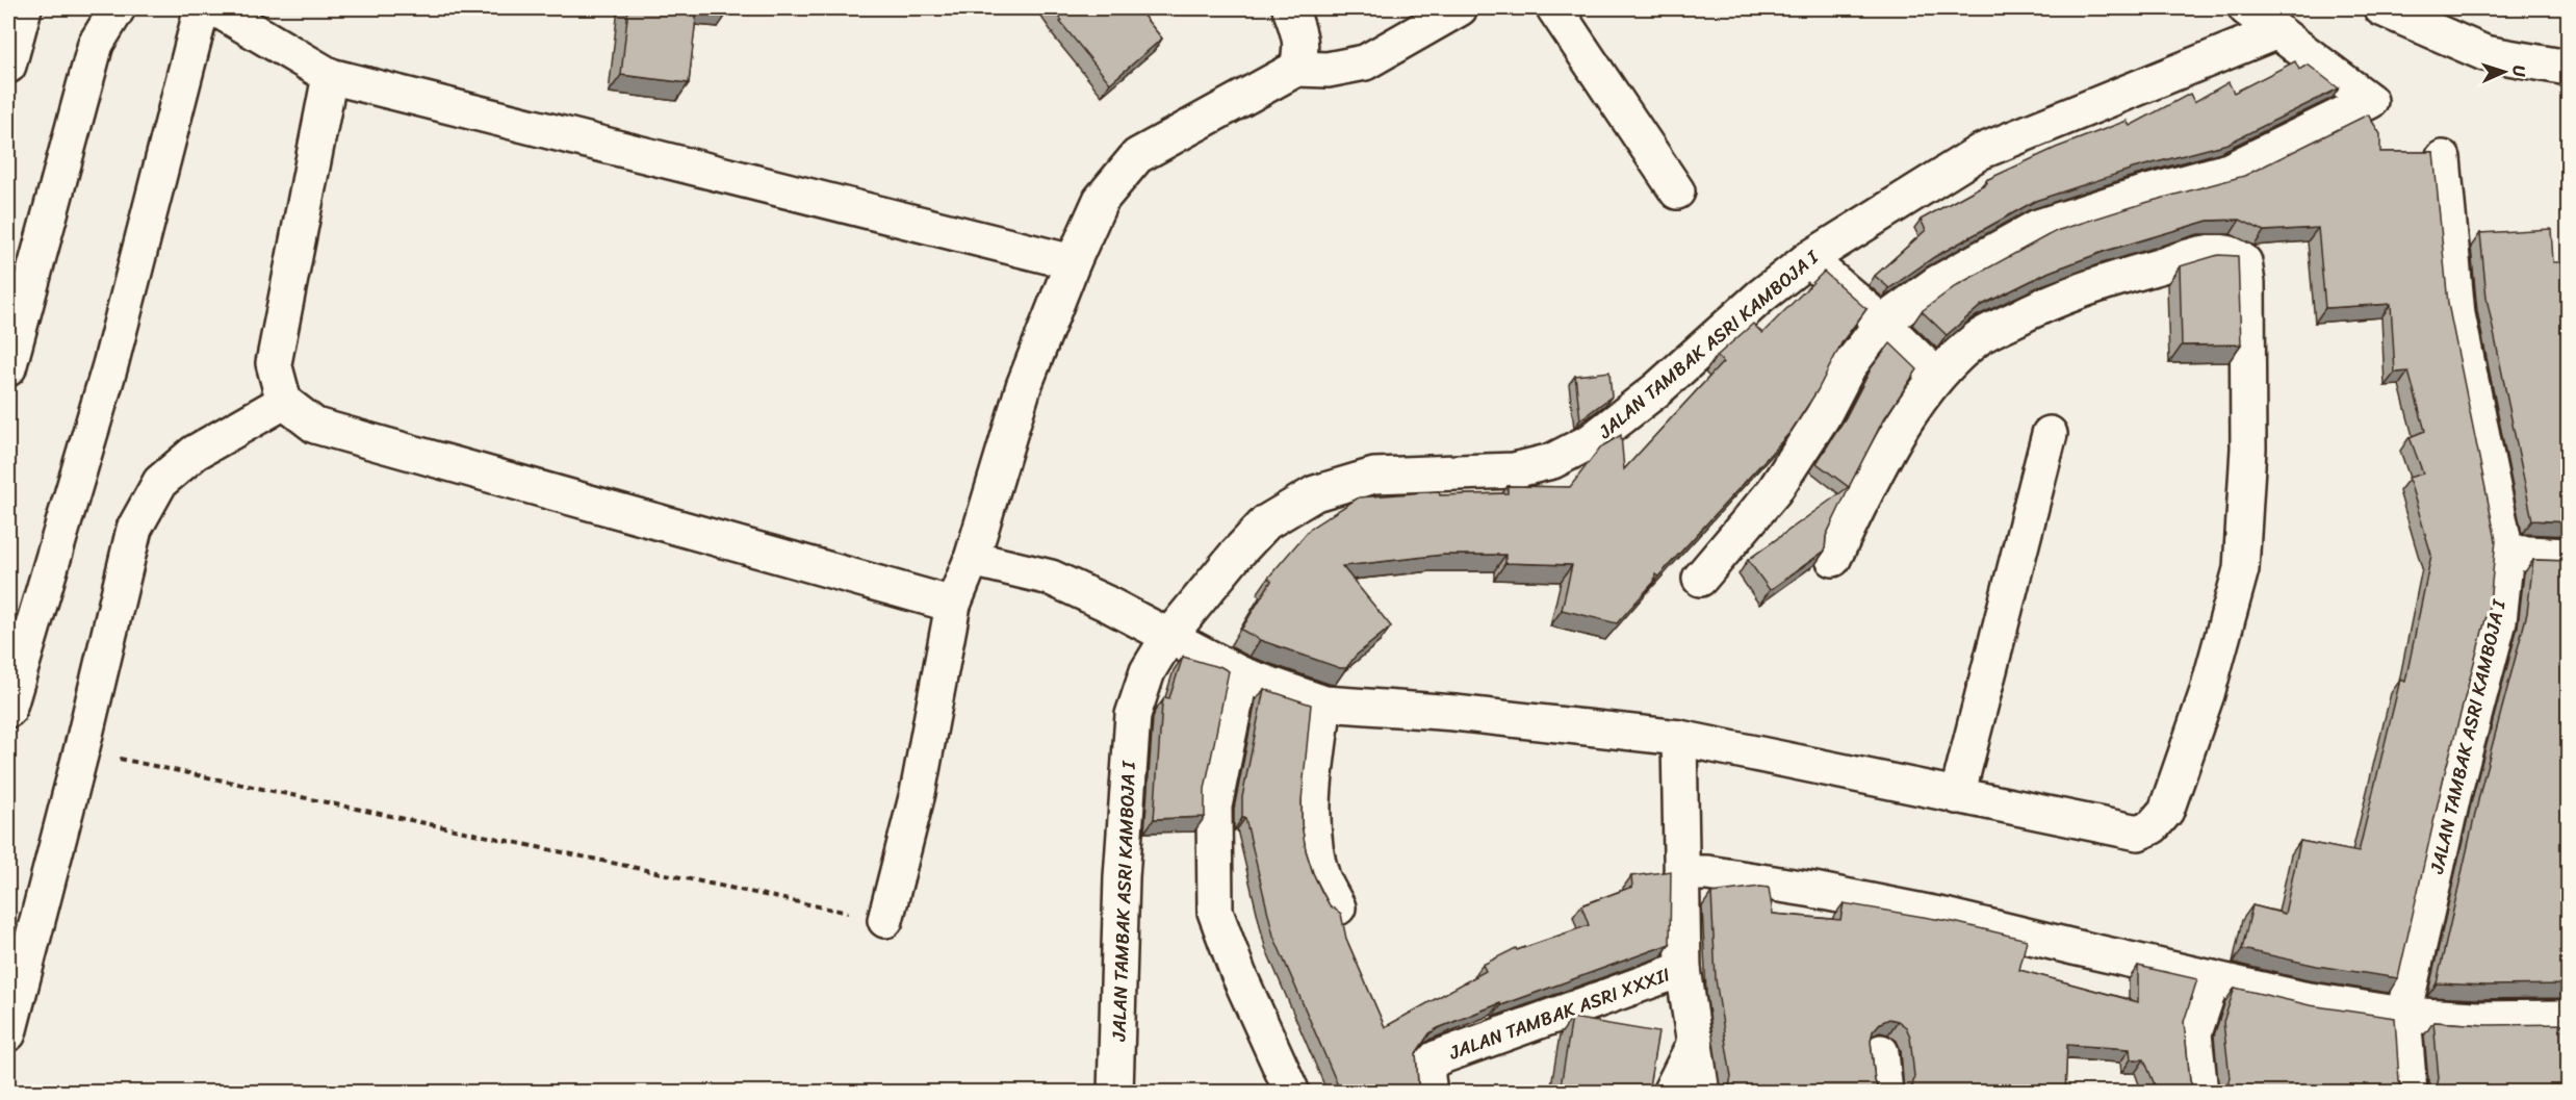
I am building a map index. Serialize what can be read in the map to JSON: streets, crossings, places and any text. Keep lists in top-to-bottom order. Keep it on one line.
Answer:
{"streets":{"main road":["JALAN TAMBAK ASRI KAMBOJA I","JALAN TAMBAK ASRI XXXII"]},"north":"right"}
